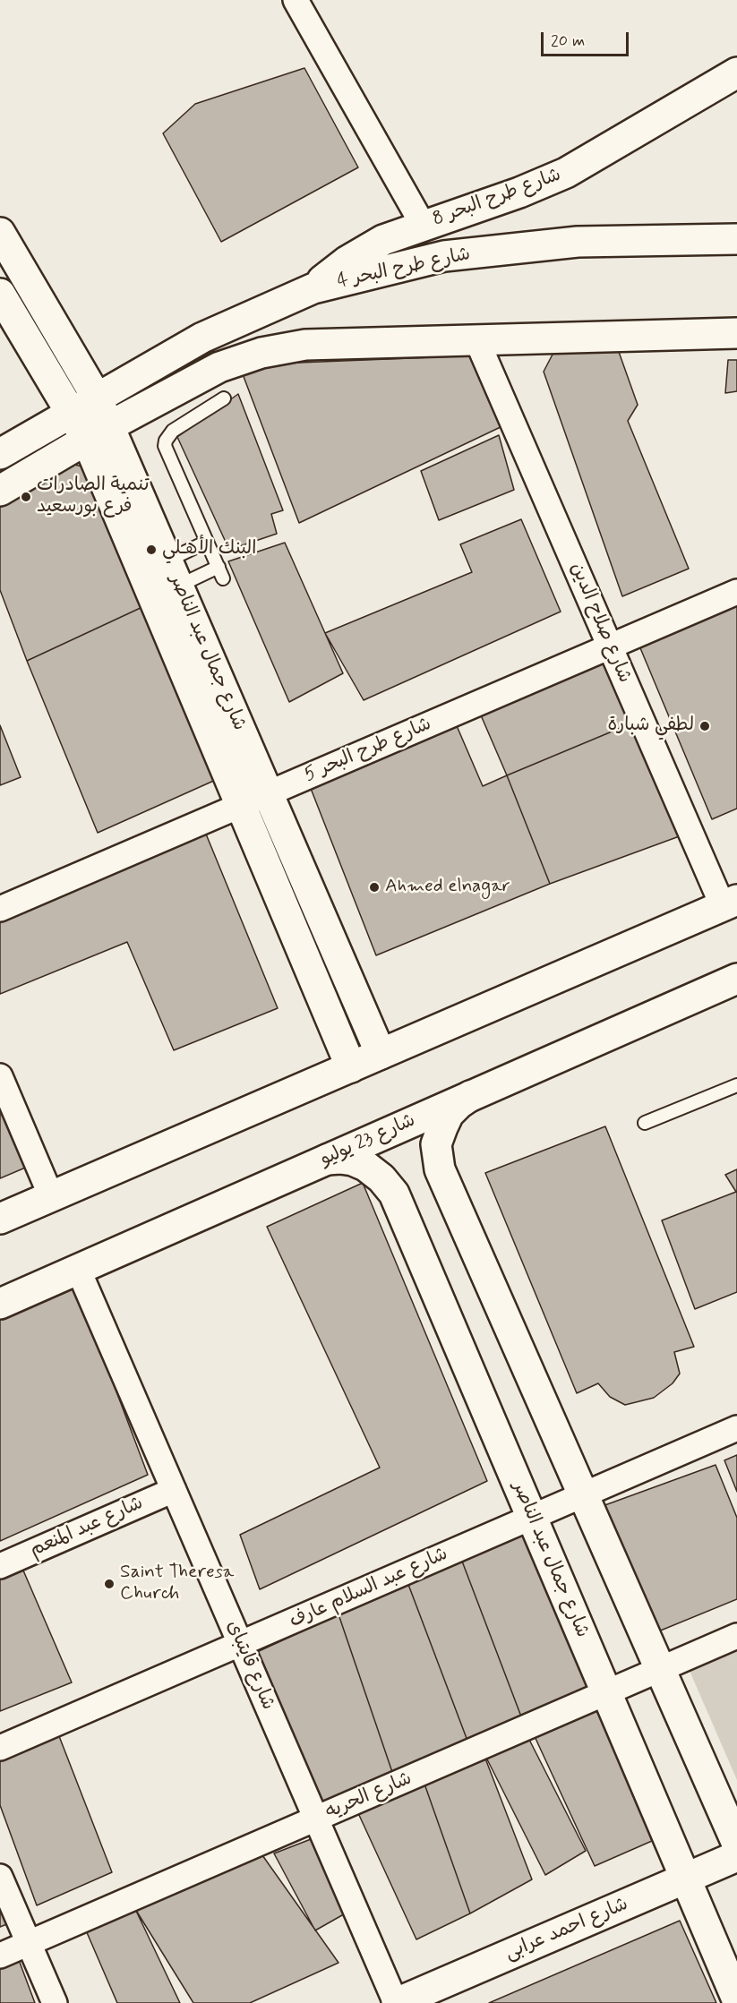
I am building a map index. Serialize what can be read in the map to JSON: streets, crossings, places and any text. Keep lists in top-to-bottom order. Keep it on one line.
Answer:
{"streets":{"main road":["شارع طرح البحر 8","شارع طرح البحر 4","شارع جمال عبد الناصر","شارع 23 يوليو","شارع احمد عرابى"],"street":["شارع صلاح الدين","شارع طرح البحر 5","شارع عبد المنعم","شارع عبد السلام عارف","شارع قايتباى","شارع الحريه"]},"crossings":[["شارع طرح البحر 8","شارع طرح البحر 4"],["شارع طرح البحر 4","شارع جمال عبد الناصر"],["شارع صلاح الدين","شارع طرح البحر 5"],["شارع جمال عبد الناصر","شارع طرح البحر 5"],["شارع جمال عبد الناصر","شارع 23 يوليو"],["شارع جمال عبد الناصر","شارع عبد السلام عارف"],["شارع جمال عبد الناصر","شارع الحريه"],["شارع جمال عبد الناصر","شارع احمد عرابى"],["شارع 23 يوليو","شارع قايتباى"],["شارع عبد المنعم","شارع قايتباى"],["شارع عبد السلام عارف","شارع قايتباى"],["شارع قايتباى","شارع الحريه"],["شارع قايتباى","شارع احمد عرابى"]],"places":["تنمية الصادرات فرع بورسعيد","البنك الأهـلي","لطفي شبارة","Ahmed elnagar","Saint Theresa Church"],"scale_bar":"20 m"}
